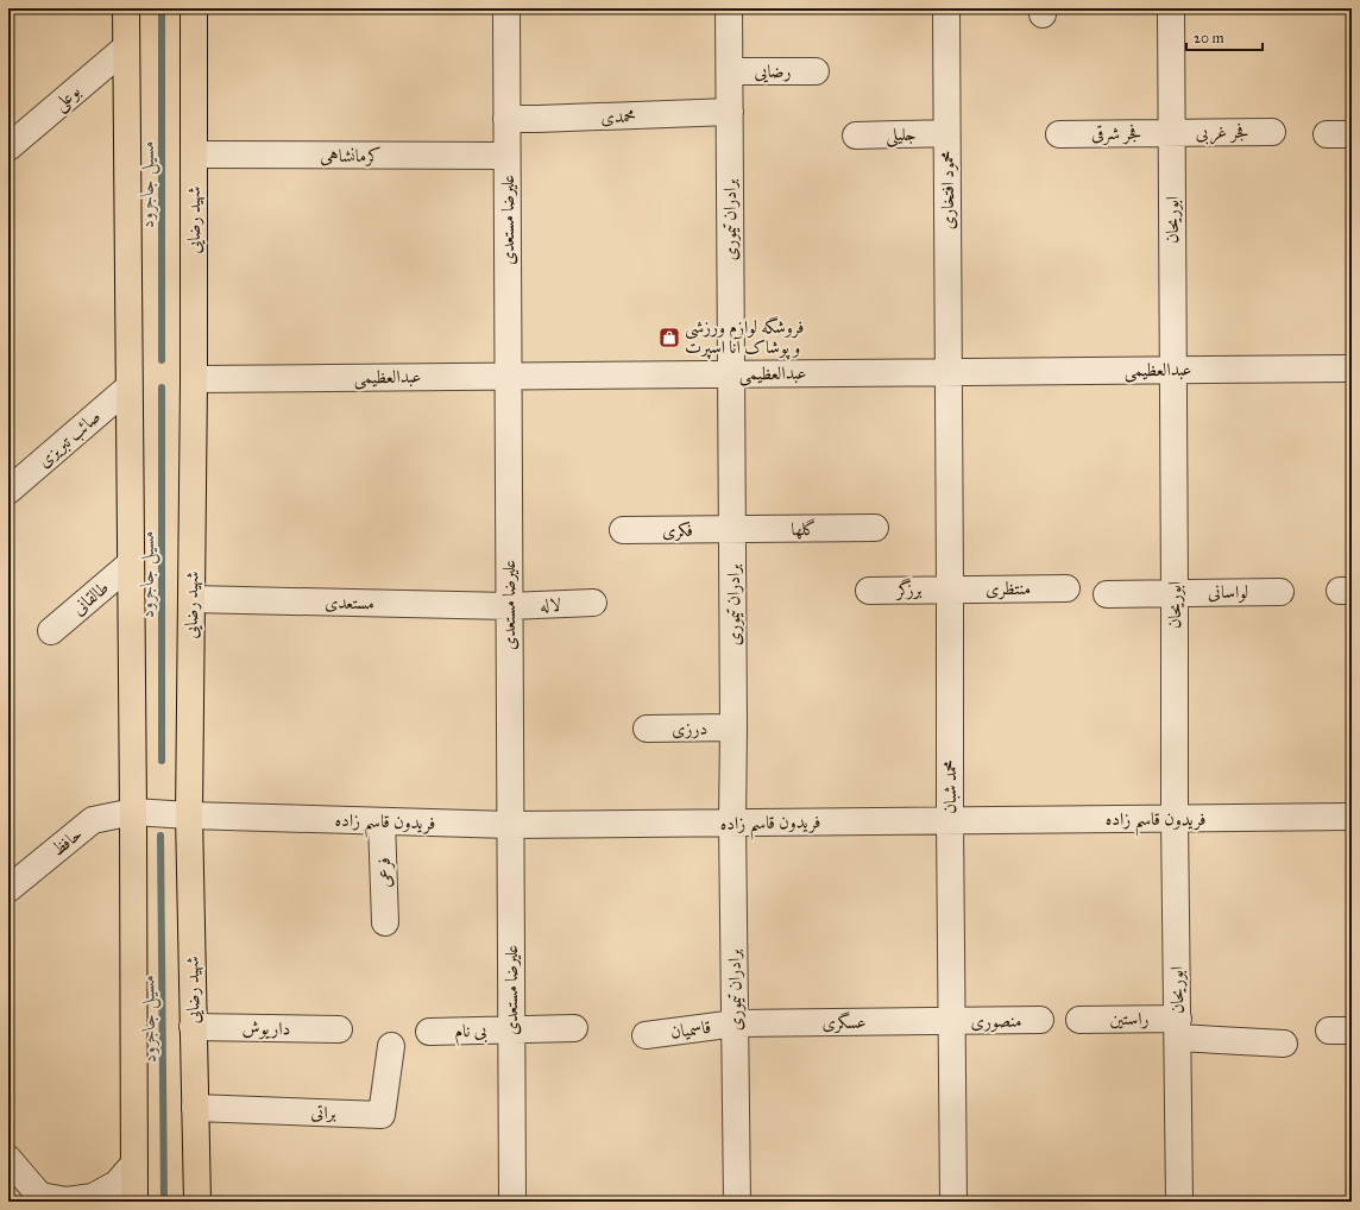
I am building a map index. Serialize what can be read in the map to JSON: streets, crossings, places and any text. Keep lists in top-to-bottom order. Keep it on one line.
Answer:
{"streets":{"main road":["شهید رضایی"],"street":["رضایی","بوعلی","محمدی","فجر غربی","فجر شرقی","جلیلی","کرمانشاهی","محمود افتخاری","علیرضا مستعدی","برادران تیموری","ابوریحان","عبدالعظیمی","صائب تبریزی","گلها","فکری","منتظری","برزگر","لواسانی","طالقانی","مستعدی","لاله","درزی","محمد شبان","فریدون قاسم زاده","حافظ","فرعی","راستین","منصوری","عسگری","داریوش","قاسمیان","بی نام","براتی"]},"crossings":[["رضایی","برادران تیموری"],["محمدی","علیرضا مستعدی"],["محمدی","برادران تیموری"],["فجر غربی","فجر شرقی"],["فجر غربی","ابوریحان"],["فجر شرقی","ابوریحان"],["جلیلی","محمود افتخاری"],["کرمانشاهی","شهید رضایی"],["کرمانشاهی","علیرضا مستعدی"],["محمود افتخاری","عبدالعظیمی"],["محمود افتخاری","محمد شبان"],["شهید رضایی","عبدالعظیمی"],["شهید رضایی","مستعدی"],["شهید رضایی","فریدون قاسم زاده"],["شهید رضایی","حافظ"],["شهید رضایی","داریوش"],["شهید رضایی","براتی"],["علیرضا مستعدی","عبدالعظیمی"],["علیرضا مستعدی","مستعدی"],["علیرضا مستعدی","لاله"],["علیرضا مستعدی","فریدون قاسم زاده"],["علیرضا مستعدی","بی نام"],["برادران تیموری","عبدالعظیمی"],["برادران تیموری","گلها"],["برادران تیموری","فکری"],["برادران تیموری","درزی"],["برادران تیموری","فریدون قاسم زاده"],["برادران تیموری","عسگری"],["برادران تیموری","قاسمیان"],["ابوریحان","عبدالعظیمی"],["ابوریحان","لواسانی"],["ابوریحان","فریدون قاسم زاده"],["ابوریحان","راستین"],["عبدالعظیمی","محمد شبان"],["گلها","فکری"],["منتظری","برزگر"],["منتظری","محمد شبان"],["برزگر","محمد شبان"],["مستعدی","لاله"],["محمد شبان","فریدون قاسم زاده"],["محمد شبان","منصوری"],["محمد شبان","عسگری"],["فریدون قاسم زاده","حافظ"],["فریدون قاسم زاده","فرعی"],["منصوری","عسگری"],["عسگری","قاسمیان"]],"water":["مسیل جاجرود"],"places":{"shop":["فروشگه لوازم ورزشی و پوشاک آنا اسپرت"]},"scale_bar":"20 m"}
